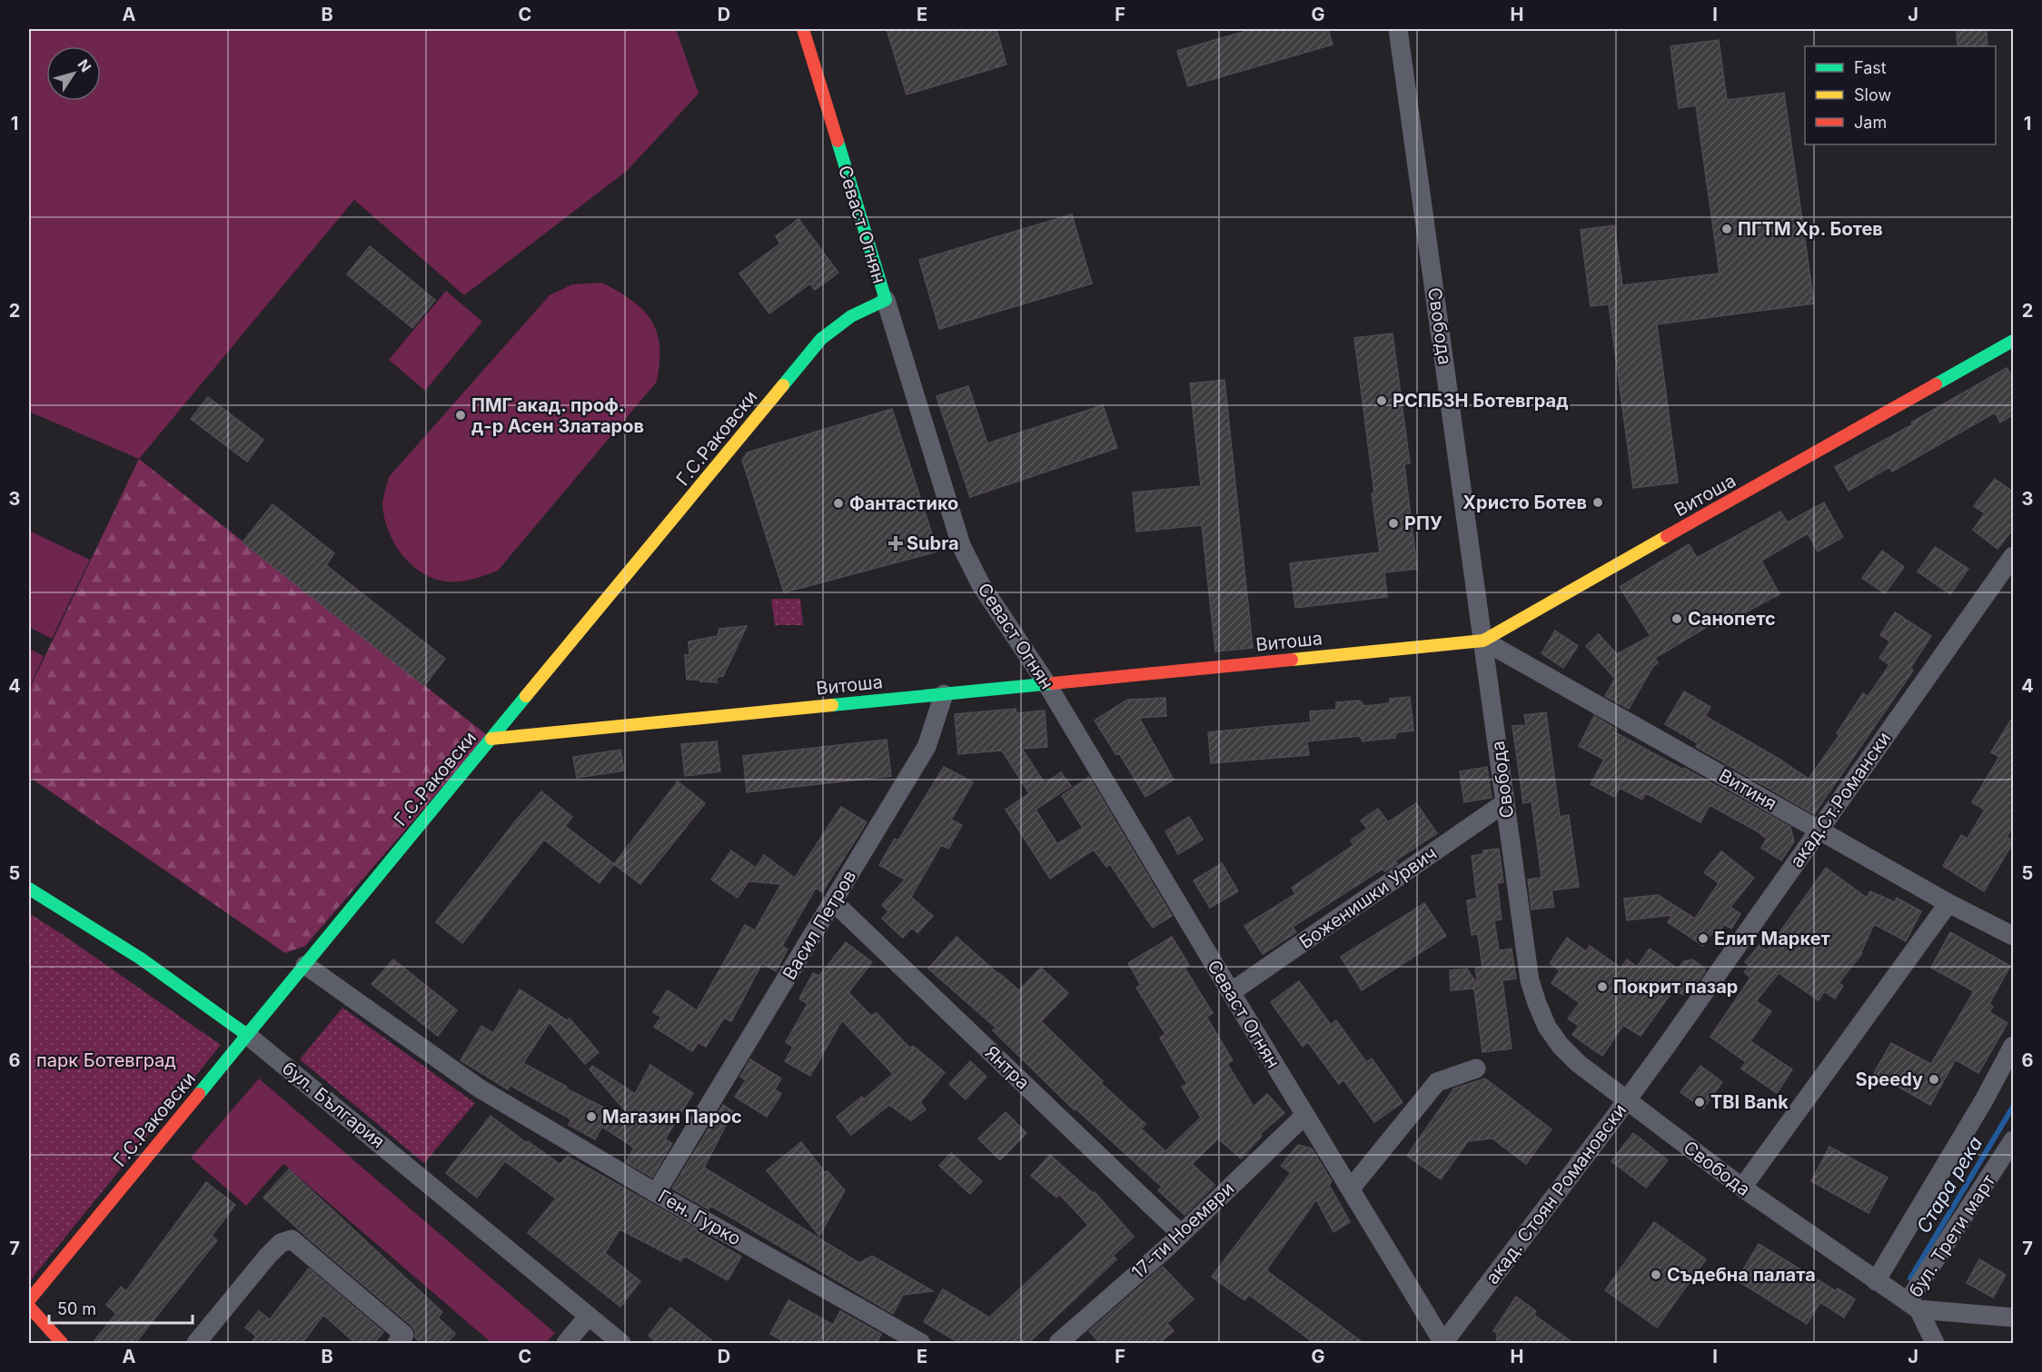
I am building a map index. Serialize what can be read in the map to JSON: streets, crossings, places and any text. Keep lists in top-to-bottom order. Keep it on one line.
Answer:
{"streets":{"street":["Севаст Огнян","Свобода","Г.С.Раковски","Витоша","Витиня","акад.Ст.Романски","Боженишки Урвич","Васил Петров","Янтра","бул. България","акад. Стоян Романовски","Ген. Гурко","17-ти Ноември","бул. Трети март"]},"crossings":[["Севаст Огнян","Г.С.Раковски"],["Севаст Огнян","Витоша"],["Севаст Огнян","Боженишки Урвич"],["Севаст Огнян","акад. Стоян Романовски"],["Севаст Огнян","17-ти Ноември"],["Свобода","Витоша"],["Свобода","Витиня"],["Свобода","Боженишки Урвич"],["Свобода","акад. Стоян Романовски"],["Свобода","бул. Трети март"],["Г.С.Раковски","Витоша"],["Г.С.Раковски","бул. България"],["Г.С.Раковски","Ген. Гурко"],["Витоша","Витиня"],["Витоша","Васил Петров"],["Витиня","акад.Ст.Романски"],["акад.Ст.Романски","акад. Стоян Романовски"],["Васил Петров","Янтра"],["Васил Петров","Ген. Гурко"],["Янтра","17-ти Ноември"]],"water":["Стара река"],"parks":["парк Ботевград"],"places":{"other":["ПГТМ Хр. Ботев","РСПБЗН Ботевград","ПМГ акад. проф. д-р Асен Златаров","Христо Ботев","Фантастико","РПУ","Санопетс","Елит Маркет","Покрит пазар","Speedy","TBI Bank","Магазин Парос","Съдебна палата"],"health":["Subra"]},"legend":["Fast","Slow","Jam"],"scale_bar":"50 m","north":"top right","grid":{"columns":["A","B","C","D","E","F","G","H","I","J"],"rows":["1","2","3","4","5","6","7"]}}
